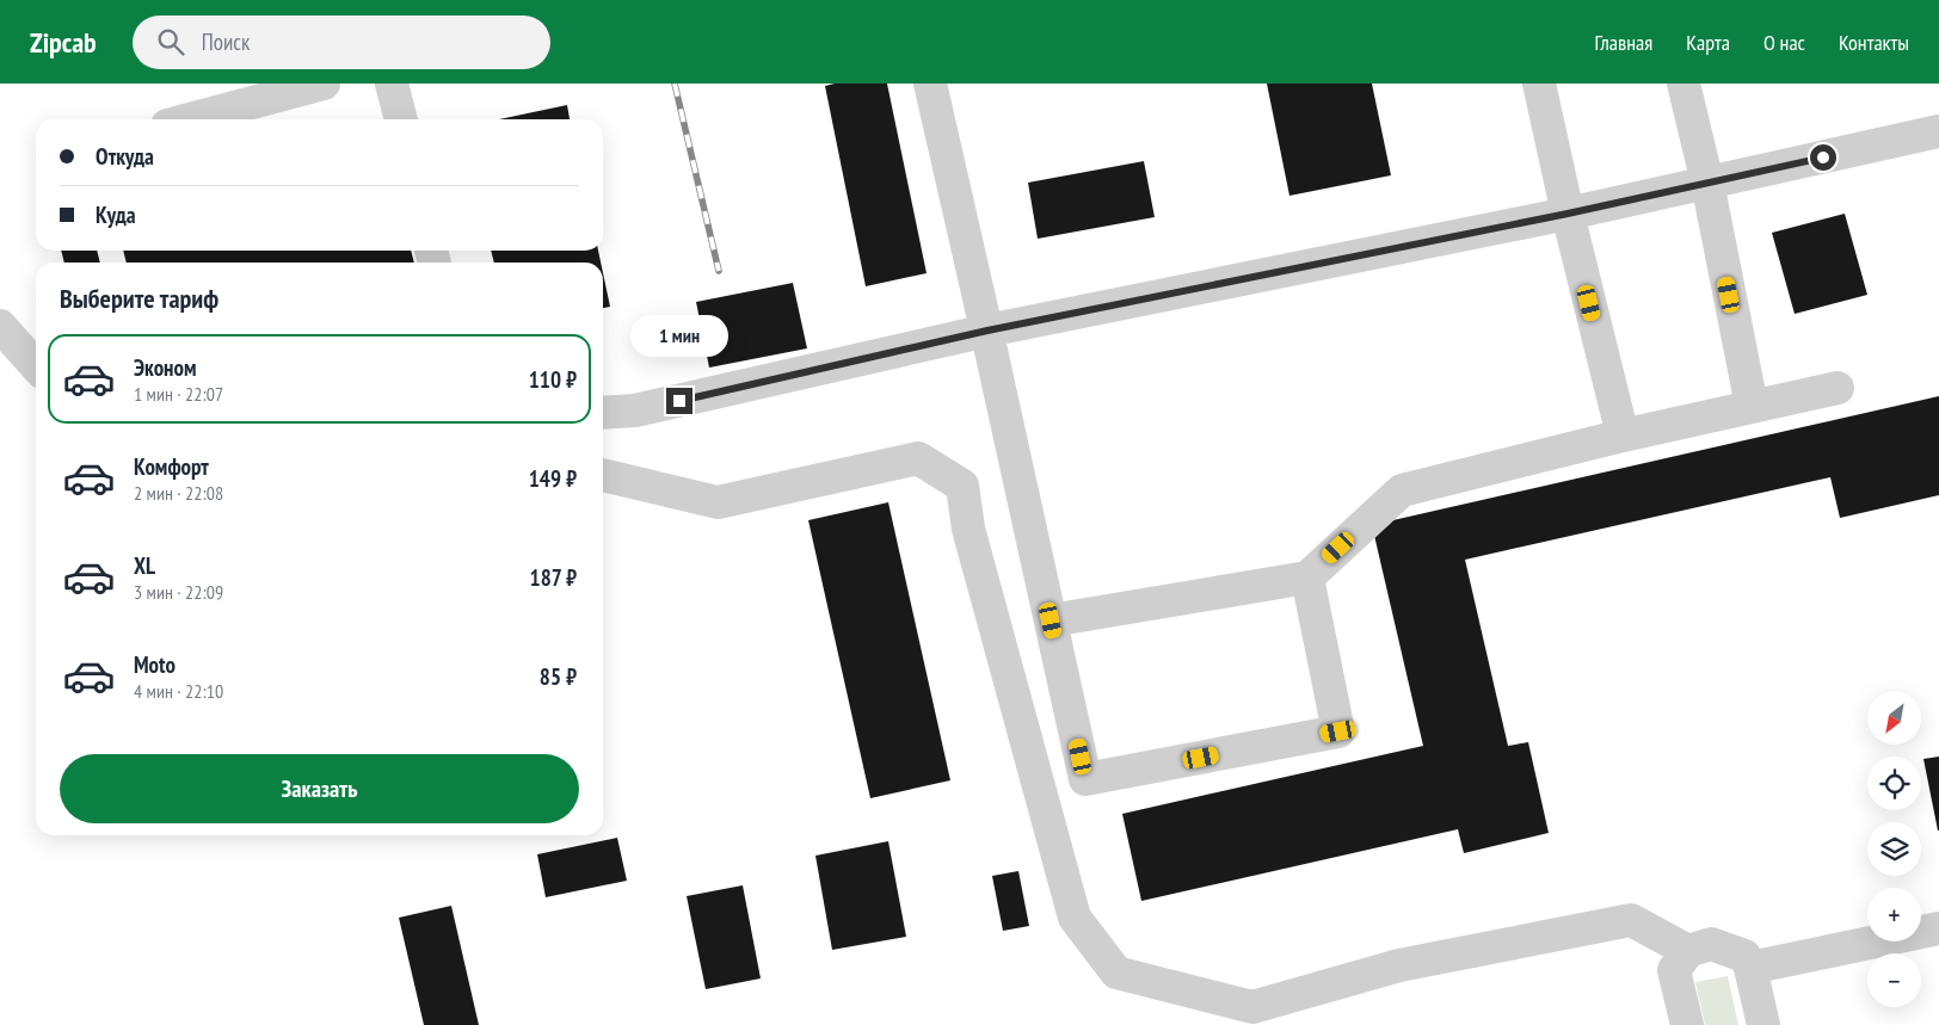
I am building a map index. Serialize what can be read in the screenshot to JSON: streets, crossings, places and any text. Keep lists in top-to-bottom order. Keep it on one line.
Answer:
{"north":"bottom left","page":{"header":"Zipcab","search":"Поиск","nav":["Главная","Карта","О нас","Контакты"],"banner":["Откуда","Куда"],"heading":"Выберите тариф","bubble":"1 мин","list":[{"name":"Эконом","note":"1 мин · 22:07","value":"110 ₽"},{"name":"Комфорт","note":"2 мин · 22:08","value":"149 ₽"},{"name":"XL","note":"3 мин · 22:09","value":"187 ₽"},{"name":"Moto","note":"4 мин · 22:10","value":"85 ₽"}],"map_buttons":["+","−"],"buttons":"Заказать"}}
